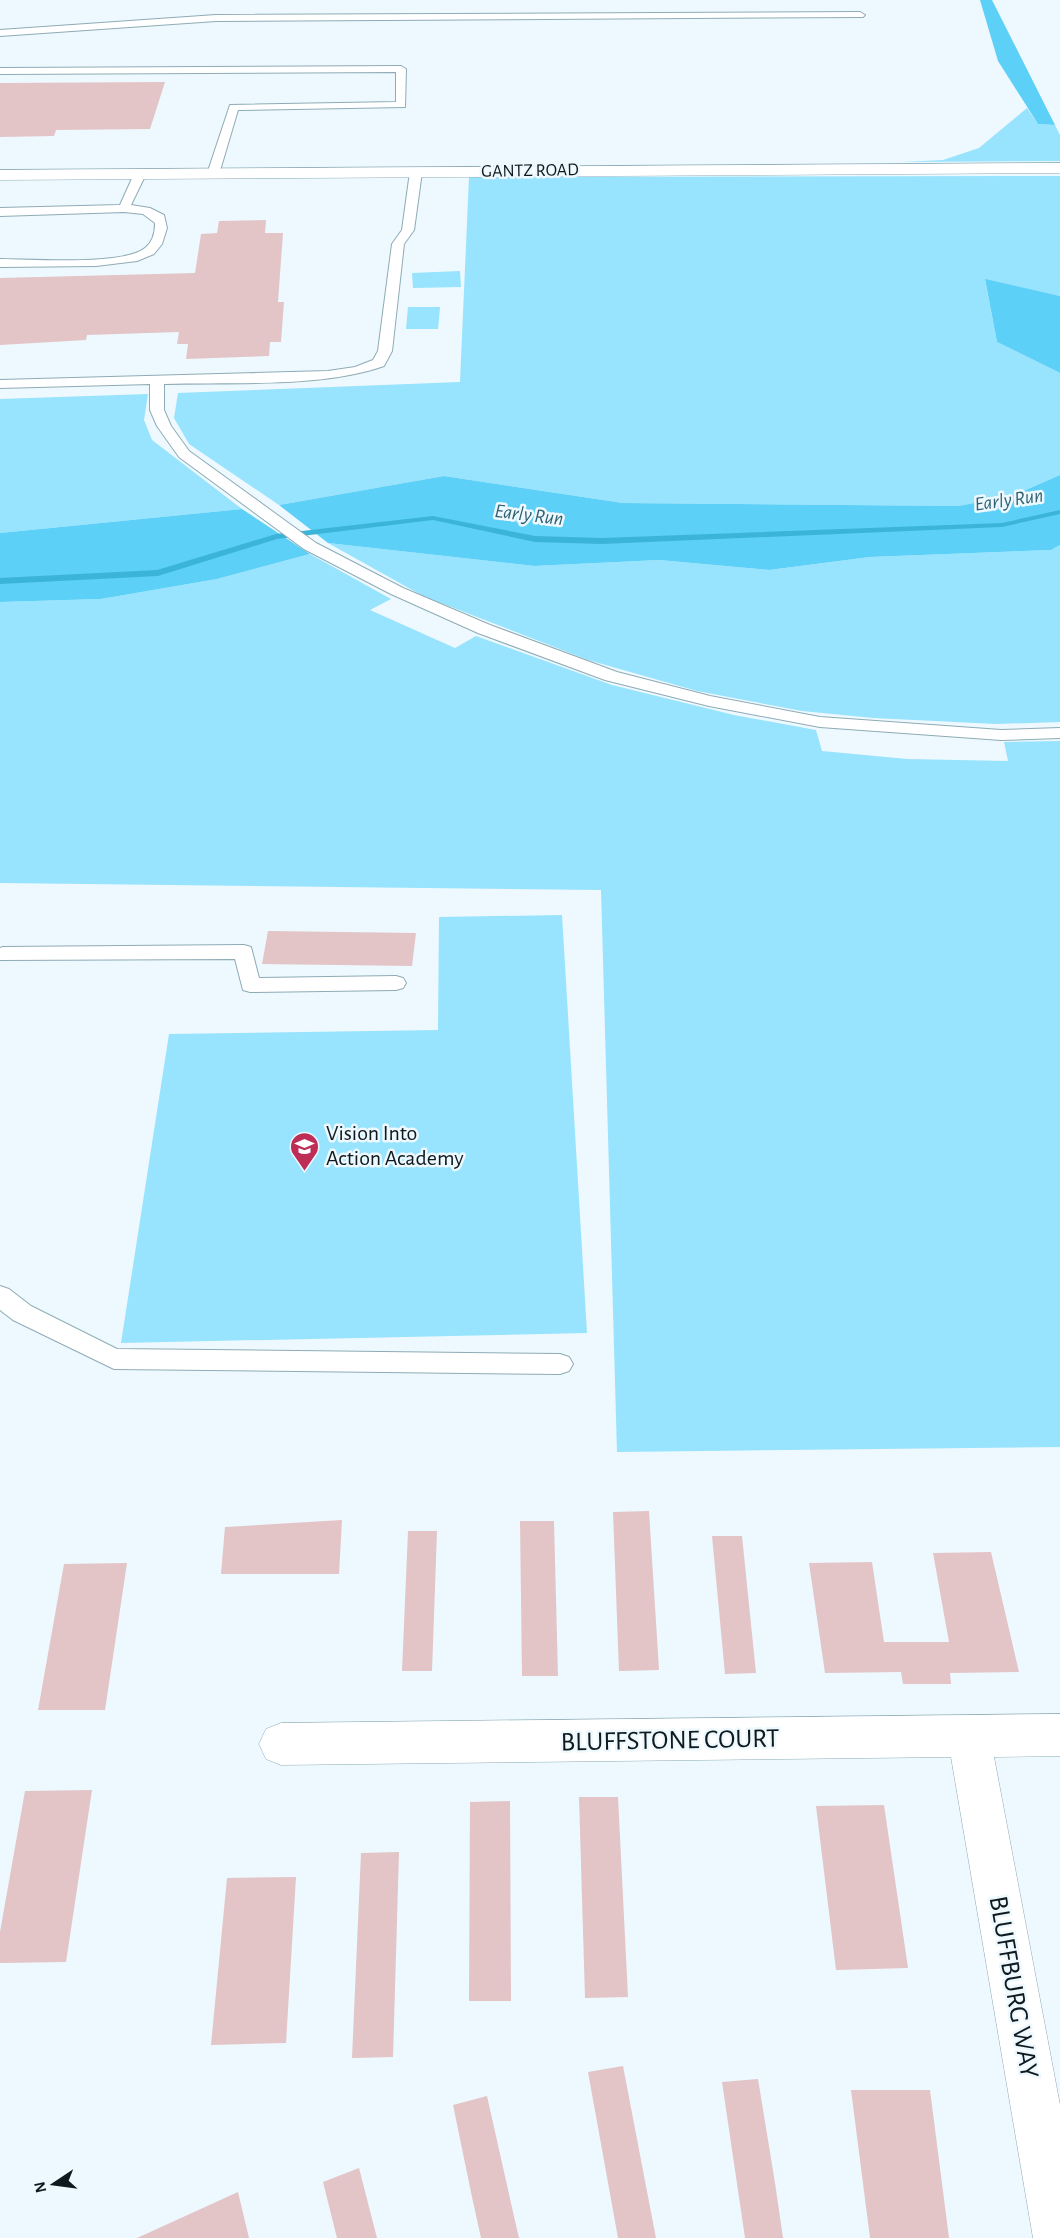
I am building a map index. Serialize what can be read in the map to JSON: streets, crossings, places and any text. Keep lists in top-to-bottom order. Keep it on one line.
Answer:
{"streets":{"main road":["GANTZ ROAD","BLUFFSTONE COURT","BLUFFBURG WAY"]},"crossings":[["BLUFFSTONE COURT","BLUFFBURG WAY"]],"water":["Early Run"],"places":{"school or university":["Vision Into Action Academy"]},"north":"left"}
